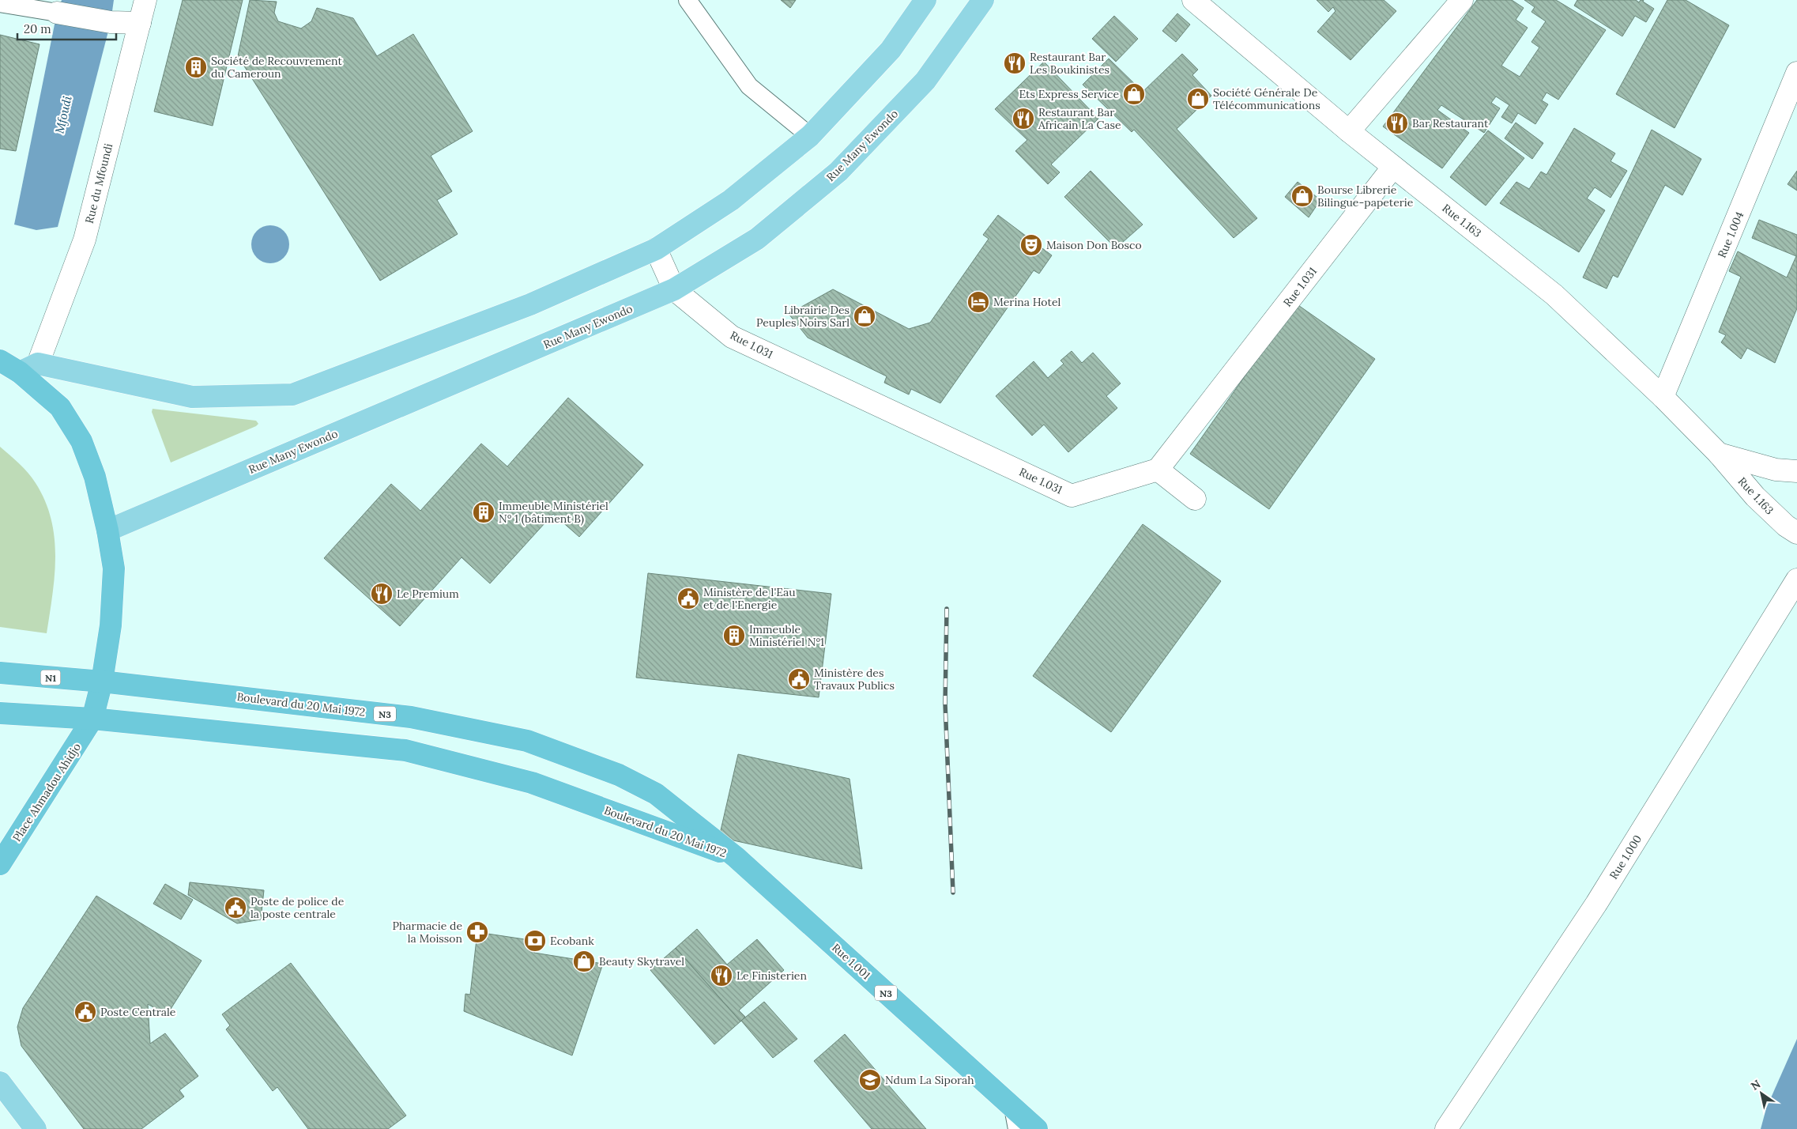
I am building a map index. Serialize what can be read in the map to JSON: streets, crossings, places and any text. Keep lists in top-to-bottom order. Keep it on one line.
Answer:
{"streets":{"highway":["N1","Boulevard du 20 Mai 1972","N3","Place Ahmadou Ahidjo","Rue 1.001"],"main road":["Rue Many Ewondo"],"street":["Rue du Mfoundi","Rue 1.163","Rue 1.004","Rue 1.031","Rue 1.000"]},"crossings":[["Rue Many Ewondo","Rue 1.031"],["Rue Many Ewondo","Place Ahmadou Ahidjo"],["Rue du Mfoundi","Place Ahmadou Ahidjo"],["Rue 1.163","Rue 1.004"],["Rue 1.163","Rue 1.031"],["Boulevard du 20 Mai 1972","Place Ahmadou Ahidjo"],["Boulevard du 20 Mai 1972","Rue 1.001"]],"water":["Mfoudi"],"places":{"restaurant":["Restaurant Bar Les Boukinistes","Restaurant Bar Africain La Case","Bar Restaurant","Le Premium","Le Finisterien"],"building":["Société de Recouvrement du Cameroun","Immeuble Ministériel N° 1 (bâtiment B)","Immeuble Ministériel N°1"],"shop":["Ets Express Service","Société Générale De Télécommunications","Bourse Librerie Bilingue-papeterie","Librairie Des Peuples Noirs Sarl","Beauty Skytravel"],"theatre":["Maison Don Bosco"],"hotel":["Merina Hotel"],"public building":["Ministère de l'Eau et de l'Energie","Ministère des Travaux Publics","Poste de police de la poste centrale","Poste Centrale"],"pharmacy":["Pharmacie de la Moisson"],"bank":["Ecobank"],"school or university":["Ndum La Siporah"]},"scale_bar":"20 m","north":"top left"}
